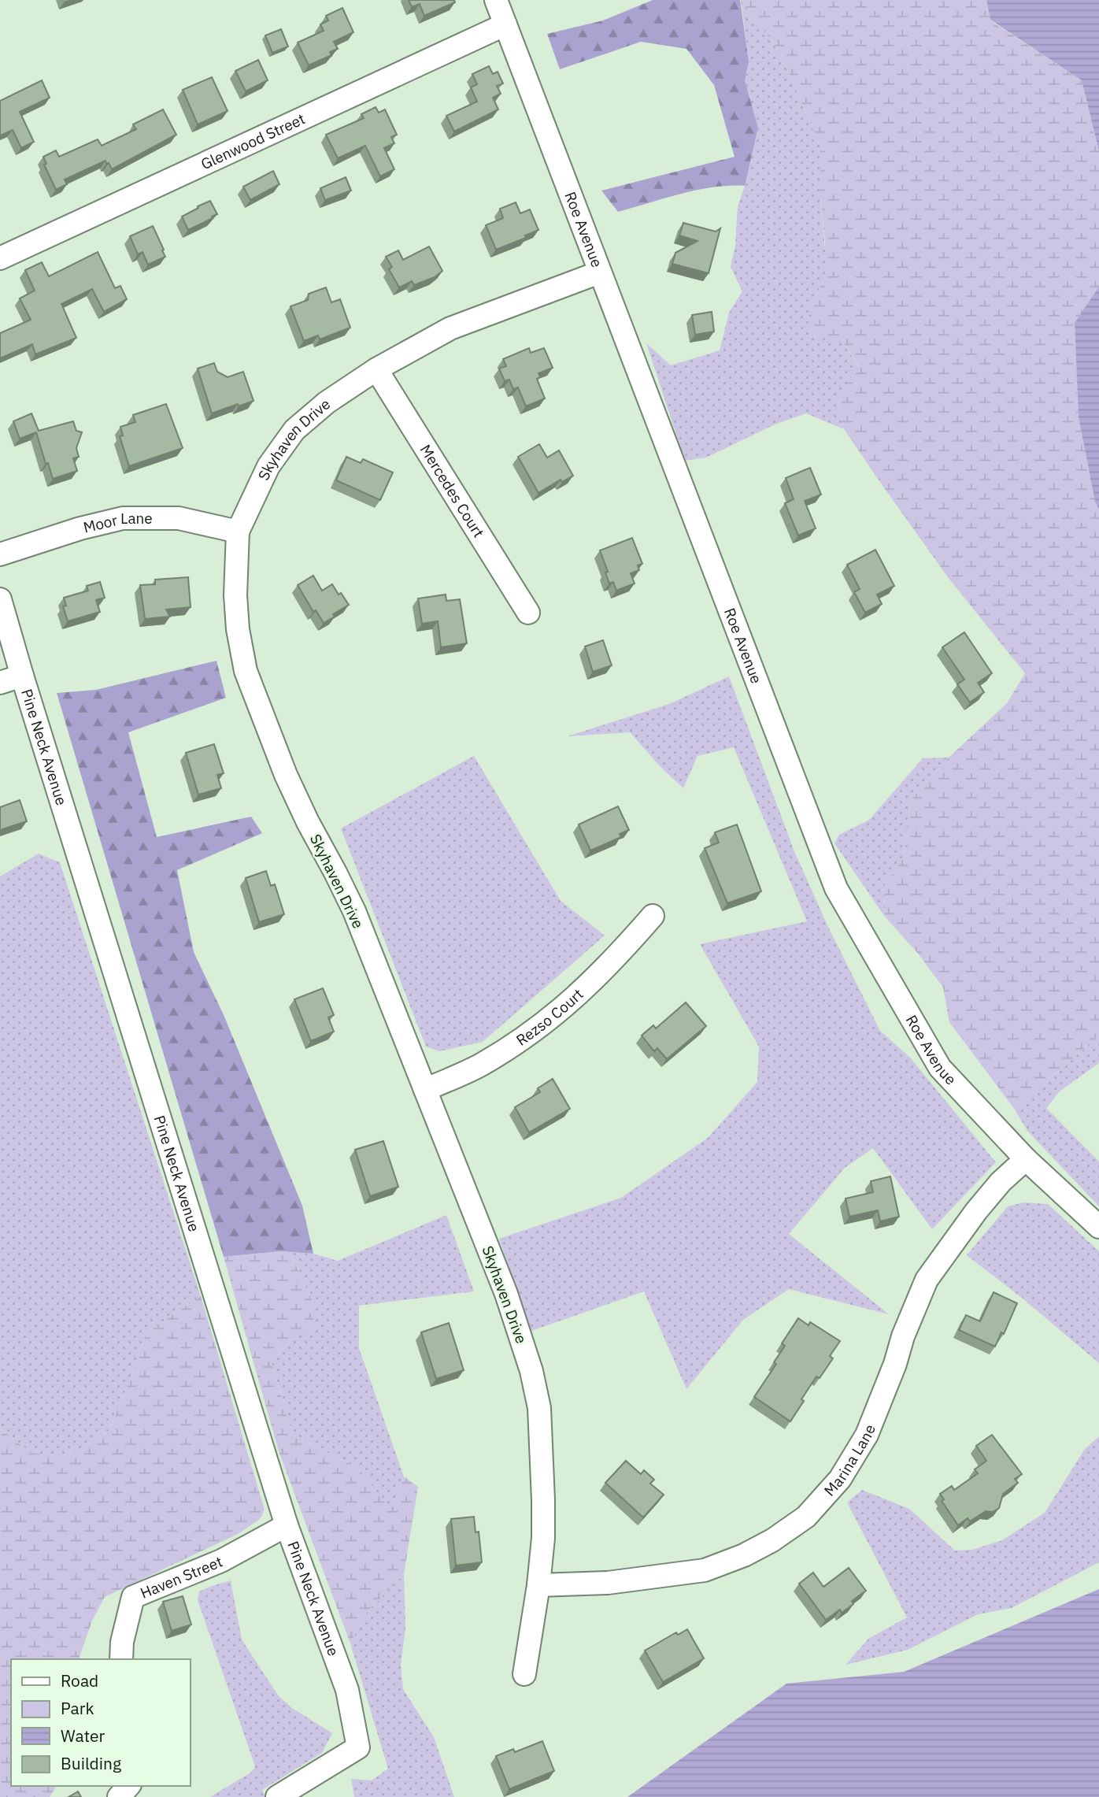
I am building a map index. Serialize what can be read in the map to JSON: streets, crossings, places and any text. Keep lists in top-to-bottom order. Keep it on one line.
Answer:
{"streets":{"street":["Glenwood Street","Roe Avenue","Skyhaven Drive","Mercedes Court","Moor Lane","Pine Neck Avenue","Rezso Court","Marina Lane","Haven Street"]},"crossings":[["Glenwood Street","Roe Avenue"],["Roe Avenue","Skyhaven Drive"],["Roe Avenue","Marina Lane"],["Skyhaven Drive","Mercedes Court"],["Skyhaven Drive","Moor Lane"],["Skyhaven Drive","Rezso Court"],["Skyhaven Drive","Marina Lane"],["Pine Neck Avenue","Haven Street"]],"legend":["Road","Park","Water","Building"]}
